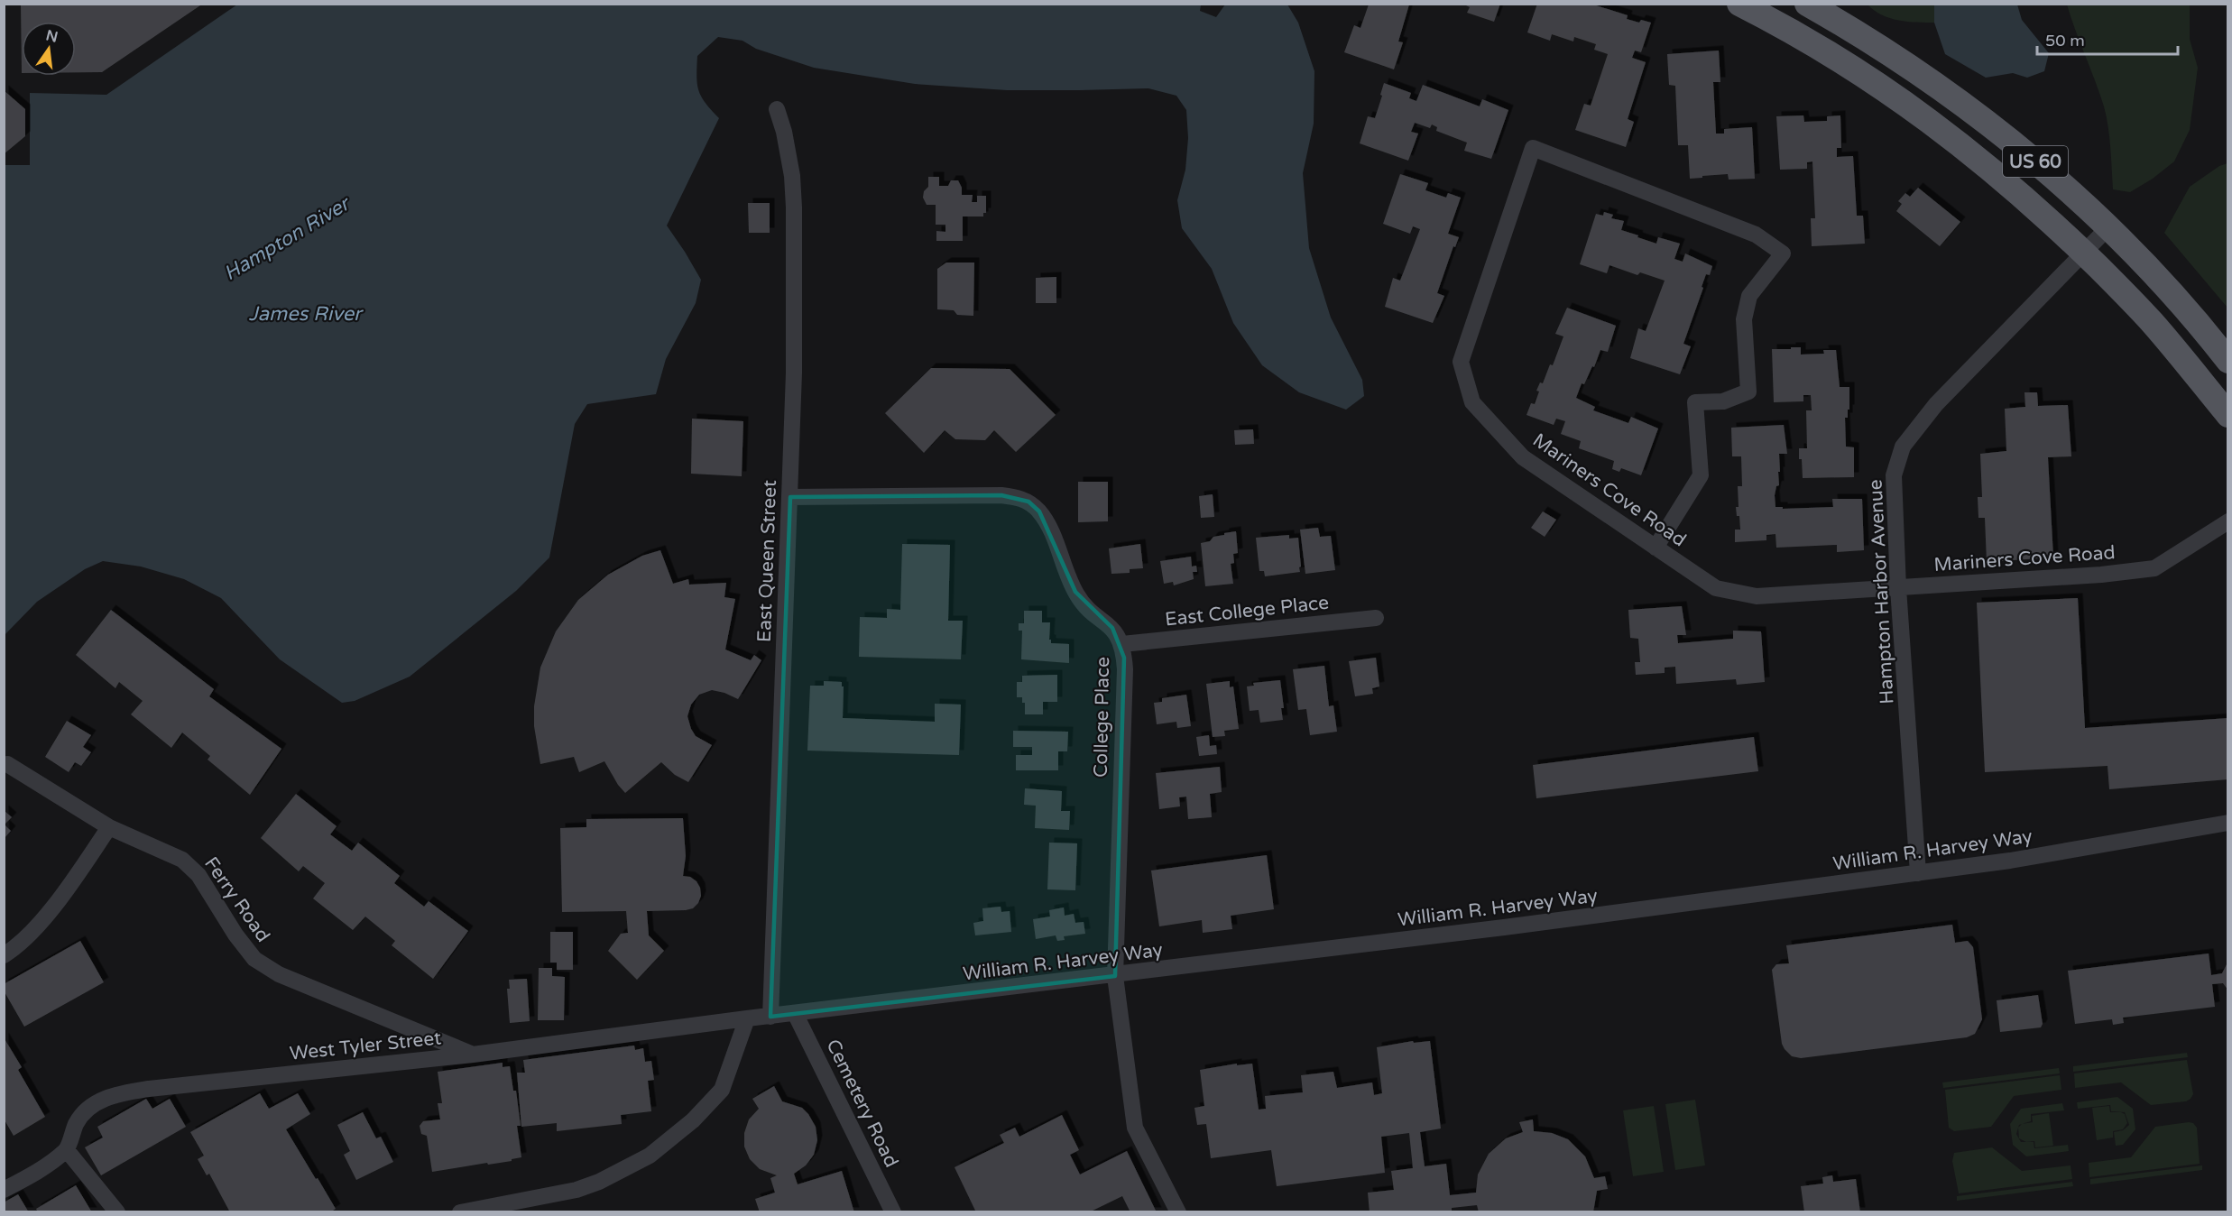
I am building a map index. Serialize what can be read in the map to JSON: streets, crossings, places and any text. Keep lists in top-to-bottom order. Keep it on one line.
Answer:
{"streets":{"main road":["US 60"],"street":["Mariners Cove Road","East Queen Street","Hampton Harbor Avenue","East College Place","College Place","William R. Harvey Way","Ferry Road","West Tyler Street","Cemetery Road"]},"crossings":[["US 60","Hampton Harbor Avenue"],["Mariners Cove Road","Hampton Harbor Avenue"],["East Queen Street","College Place"],["East Queen Street","William R. Harvey Way"],["East Queen Street","West Tyler Street"],["Hampton Harbor Avenue","William R. Harvey Way"],["East College Place","College Place"],["College Place","William R. Harvey Way"],["William R. Harvey Way","West Tyler Street"],["William R. Harvey Way","Cemetery Road"],["Ferry Road","West Tyler Street"]],"water":["Hampton River","James River"],"scale_bar":"50 m","north":"top"}
